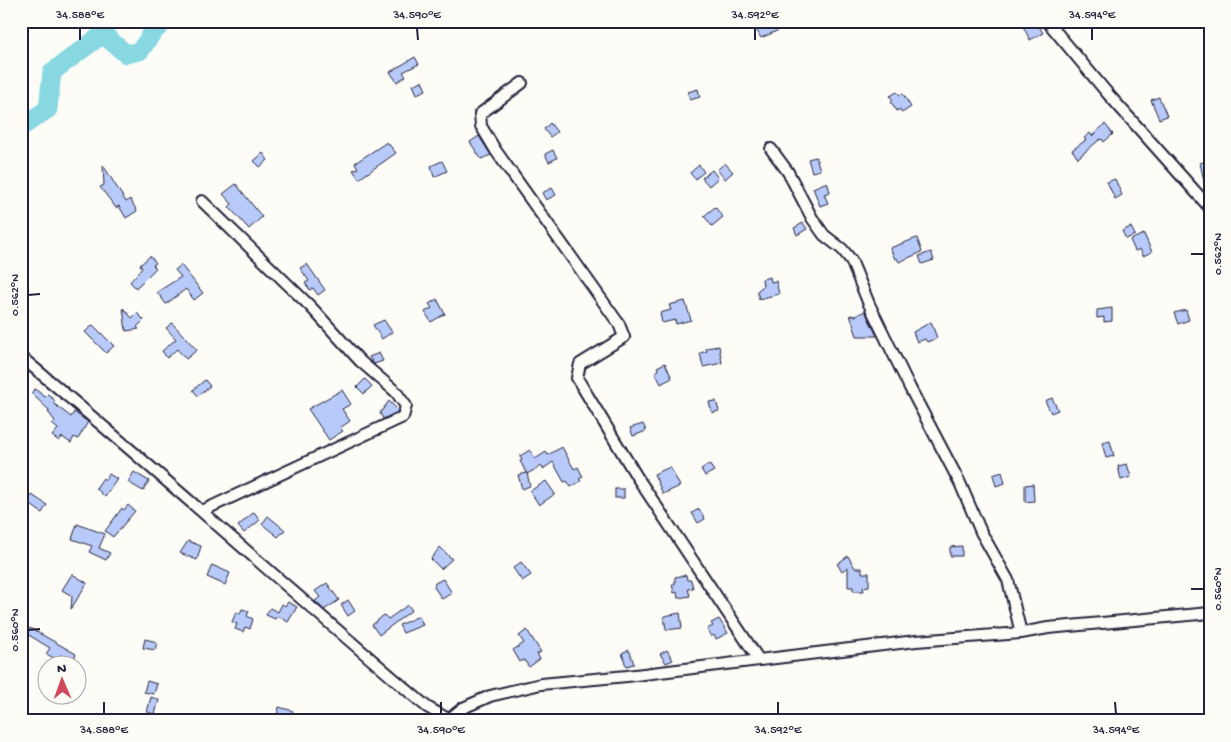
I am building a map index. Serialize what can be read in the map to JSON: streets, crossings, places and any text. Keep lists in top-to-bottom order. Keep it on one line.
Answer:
{"north":"top","coordinates":["34.588°E","34.590°E","34.592°E","34.594°E","0.562°N","0.560°N"]}
